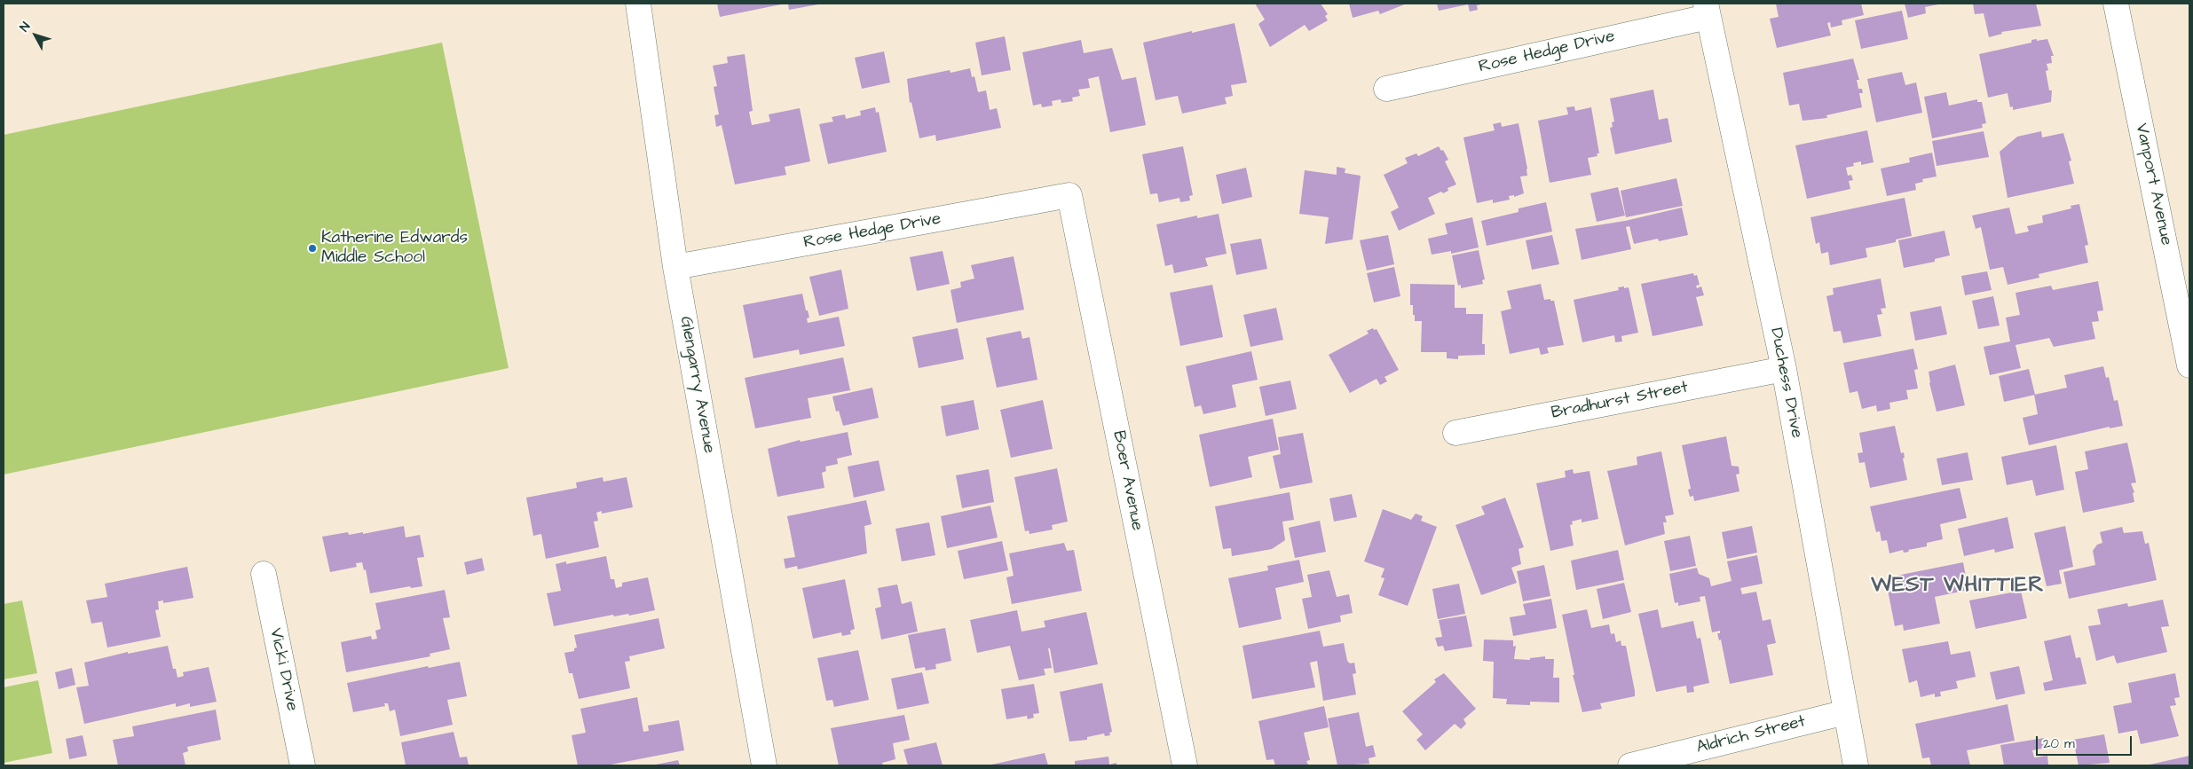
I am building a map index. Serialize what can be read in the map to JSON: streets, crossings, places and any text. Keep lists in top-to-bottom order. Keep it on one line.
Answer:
{"streets":{"street":["Rose Hedge Drive","Vanport Avenue","Duchess Drive","Glengarry Avenue","Bradhurst Street","Boer Avenue","Vicki Drive","Aldrich Street"]},"crossings":[["Rose Hedge Drive","Duchess Drive"],["Rose Hedge Drive","Glengarry Avenue"],["Rose Hedge Drive","Boer Avenue"],["Duchess Drive","Bradhurst Street"],["Duchess Drive","Aldrich Street"]],"districts":["WEST WHITTIER"],"places":["Katherine Edwards Middle School"],"scale_bar":"20 m","north":"top left"}
